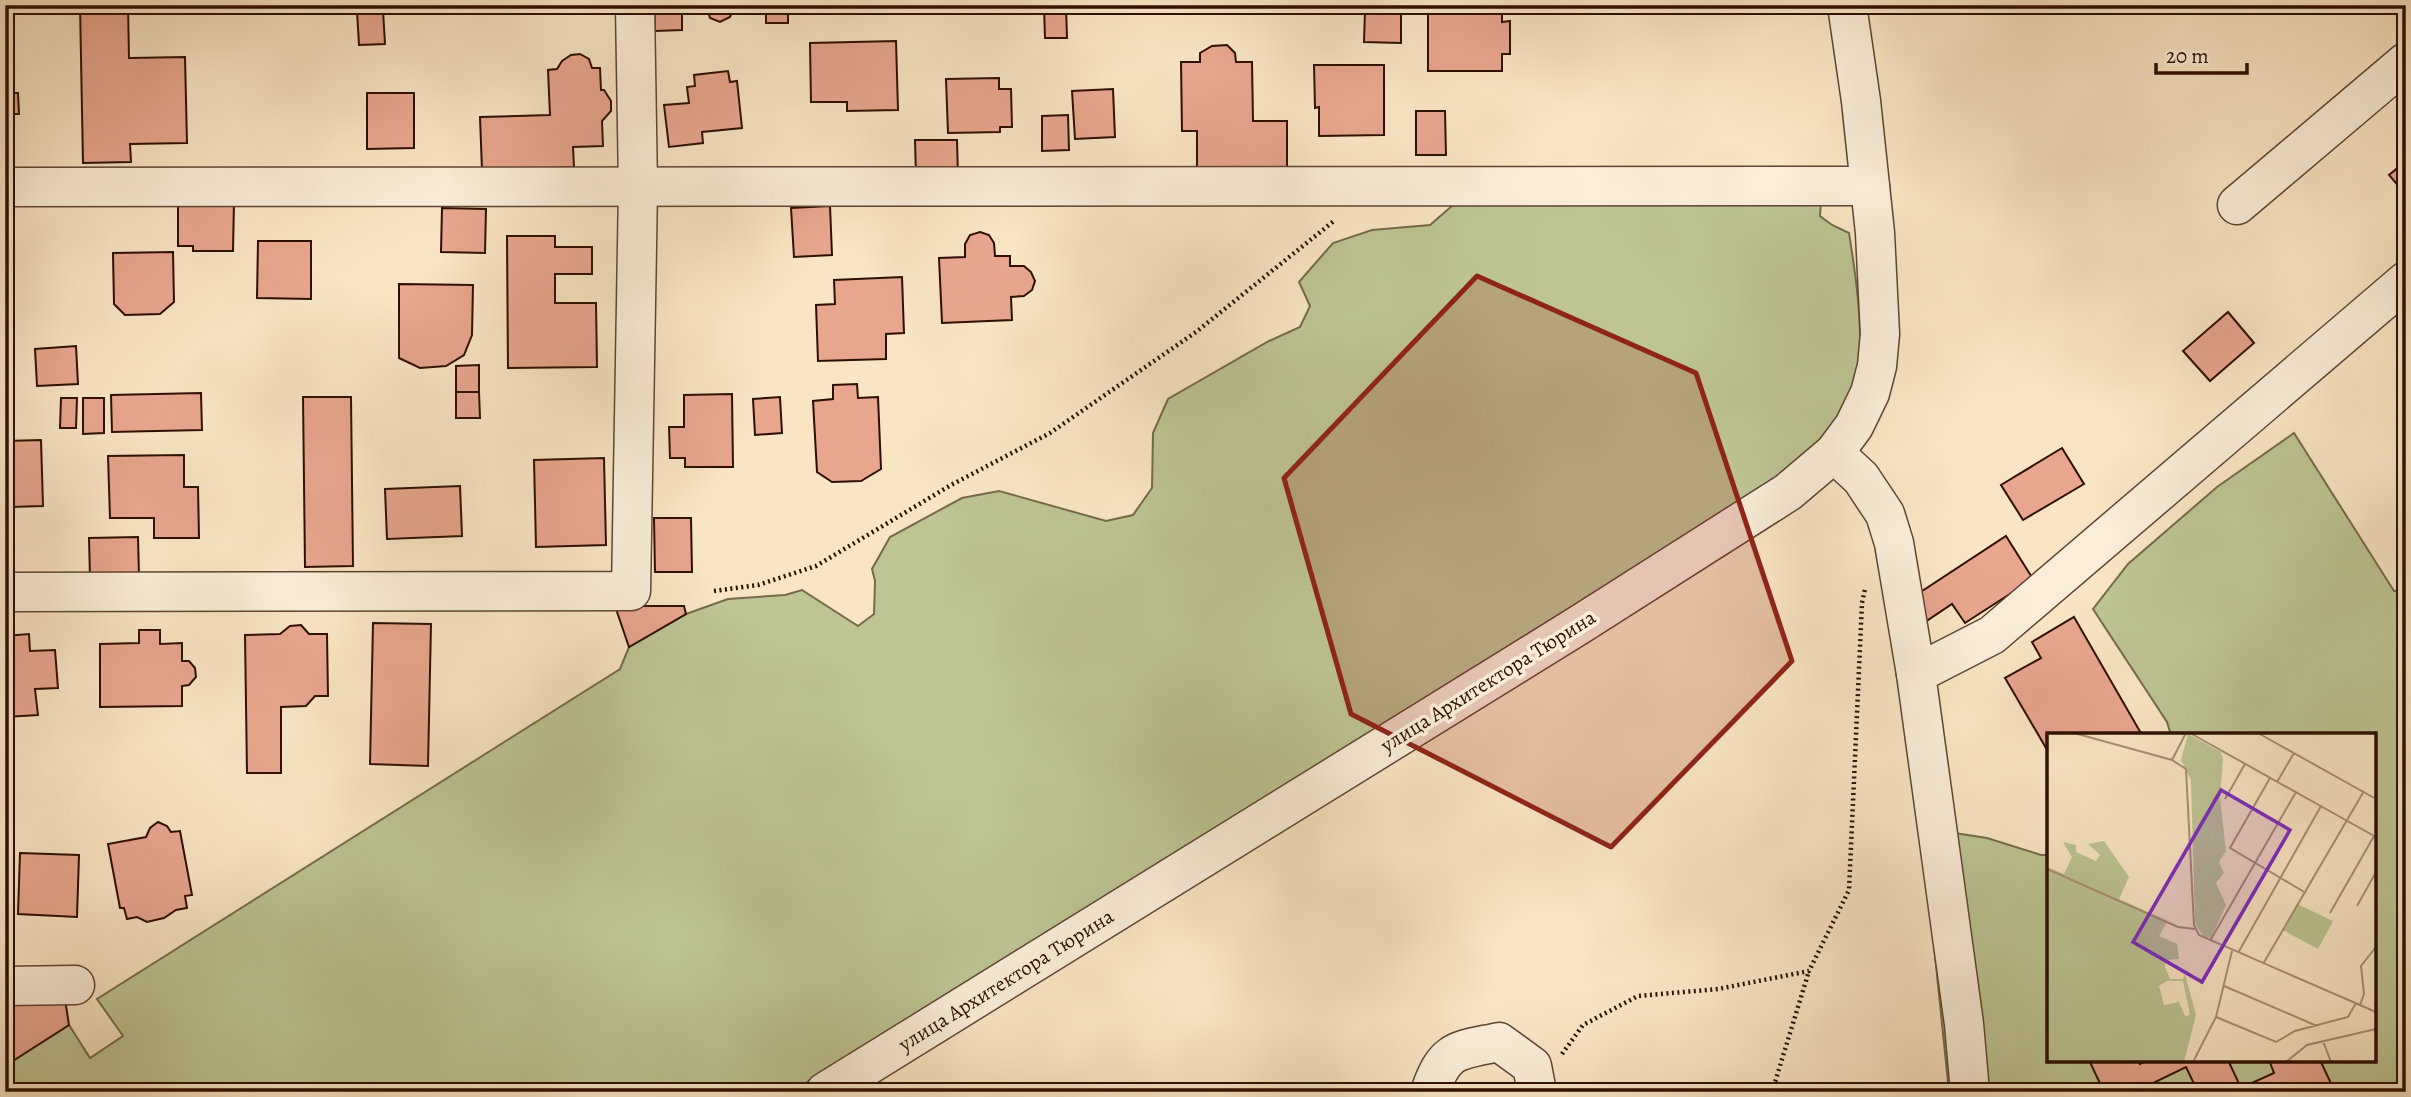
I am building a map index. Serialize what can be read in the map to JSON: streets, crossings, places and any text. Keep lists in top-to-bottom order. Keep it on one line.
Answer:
{"streets":{"street":["улица Архитектора Тюрина"]},"scale_bar":"20 m"}
